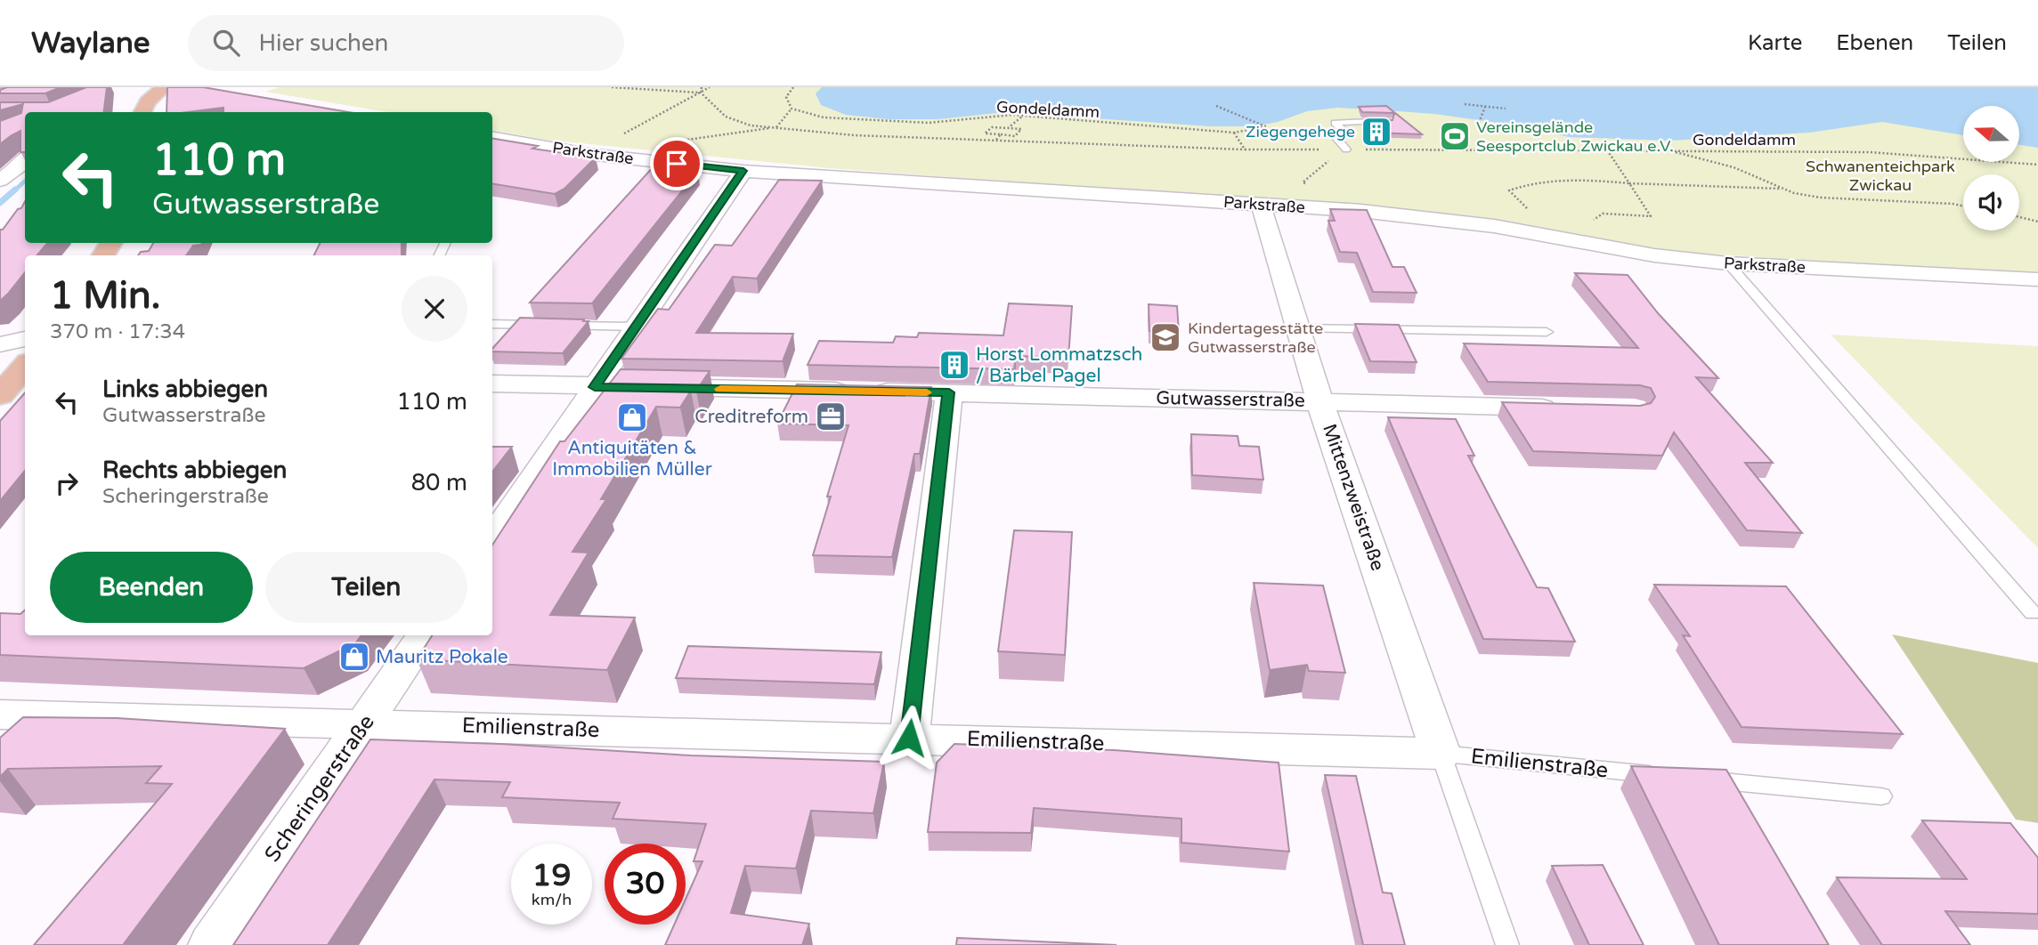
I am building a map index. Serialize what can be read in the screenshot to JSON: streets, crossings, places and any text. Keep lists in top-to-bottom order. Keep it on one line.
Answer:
{"streets":{"street":["Parkstraße","Gutwasserstraße","Mittenzweistraße","Emilienstraße","Scheringerstraße"],"path":["Gondeldamm"]},"crossings":[["Parkstraße","Mittenzweistraße"],["Gutwasserstraße","Mittenzweistraße"],["Mittenzweistraße","Emilienstraße"],["Emilienstraße","Scheringerstraße"]],"parks":["Schwanenteichpark Zwickau"],"places":{"building":["Ziegengehege","Horst Lommatzsch / Bärbel Pagel"],"sports":["Vereinsgelände Seesportclub Zwickau e.V."],"school or university":["Kindertagesstätte Gutwasserstraße"],"office":["Creditreform"],"shop":["Antiquitäten & Immobilien Müller","Mauritz Pokale"]},"north":"left","page":{"header":"Waylane","search":"Hier suchen","nav":["Karte","Ebenen","Teilen"],"turn":["110 m","Gutwasserstraße"],"heading":["1 Min.","370 m · 17:34"],"list":[{"name":"Links abbiegen","note":"Gutwasserstraße","value":"110 m"},{"name":"Rechts abbiegen","note":"Scheringerstraße","value":"80 m"}],"buttons":["Beenden","Teilen"],"speed":"19 km/h","limit":"30"}}
